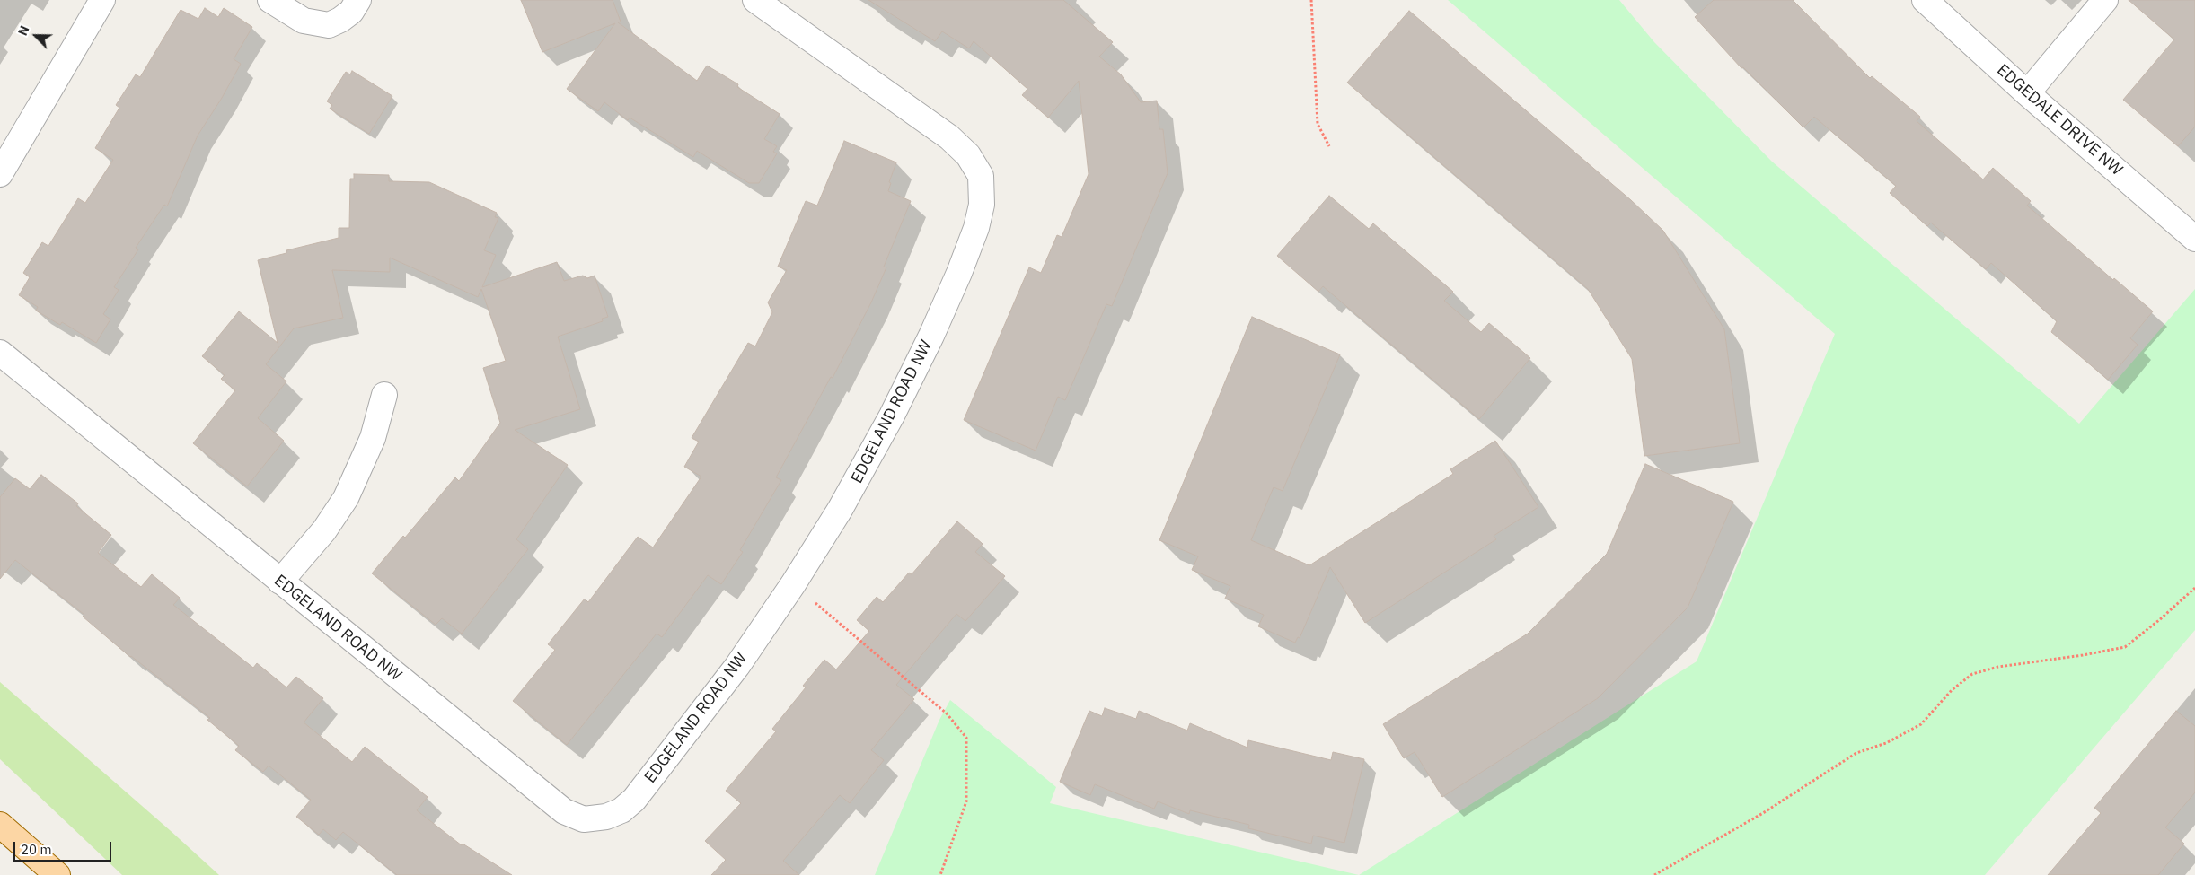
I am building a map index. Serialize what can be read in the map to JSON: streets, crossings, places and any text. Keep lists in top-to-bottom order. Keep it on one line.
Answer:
{"streets":{"street":["EDGEDALE DRIVE NW","EDGELAND ROAD NW"]},"scale_bar":"20 m","north":"top left"}
